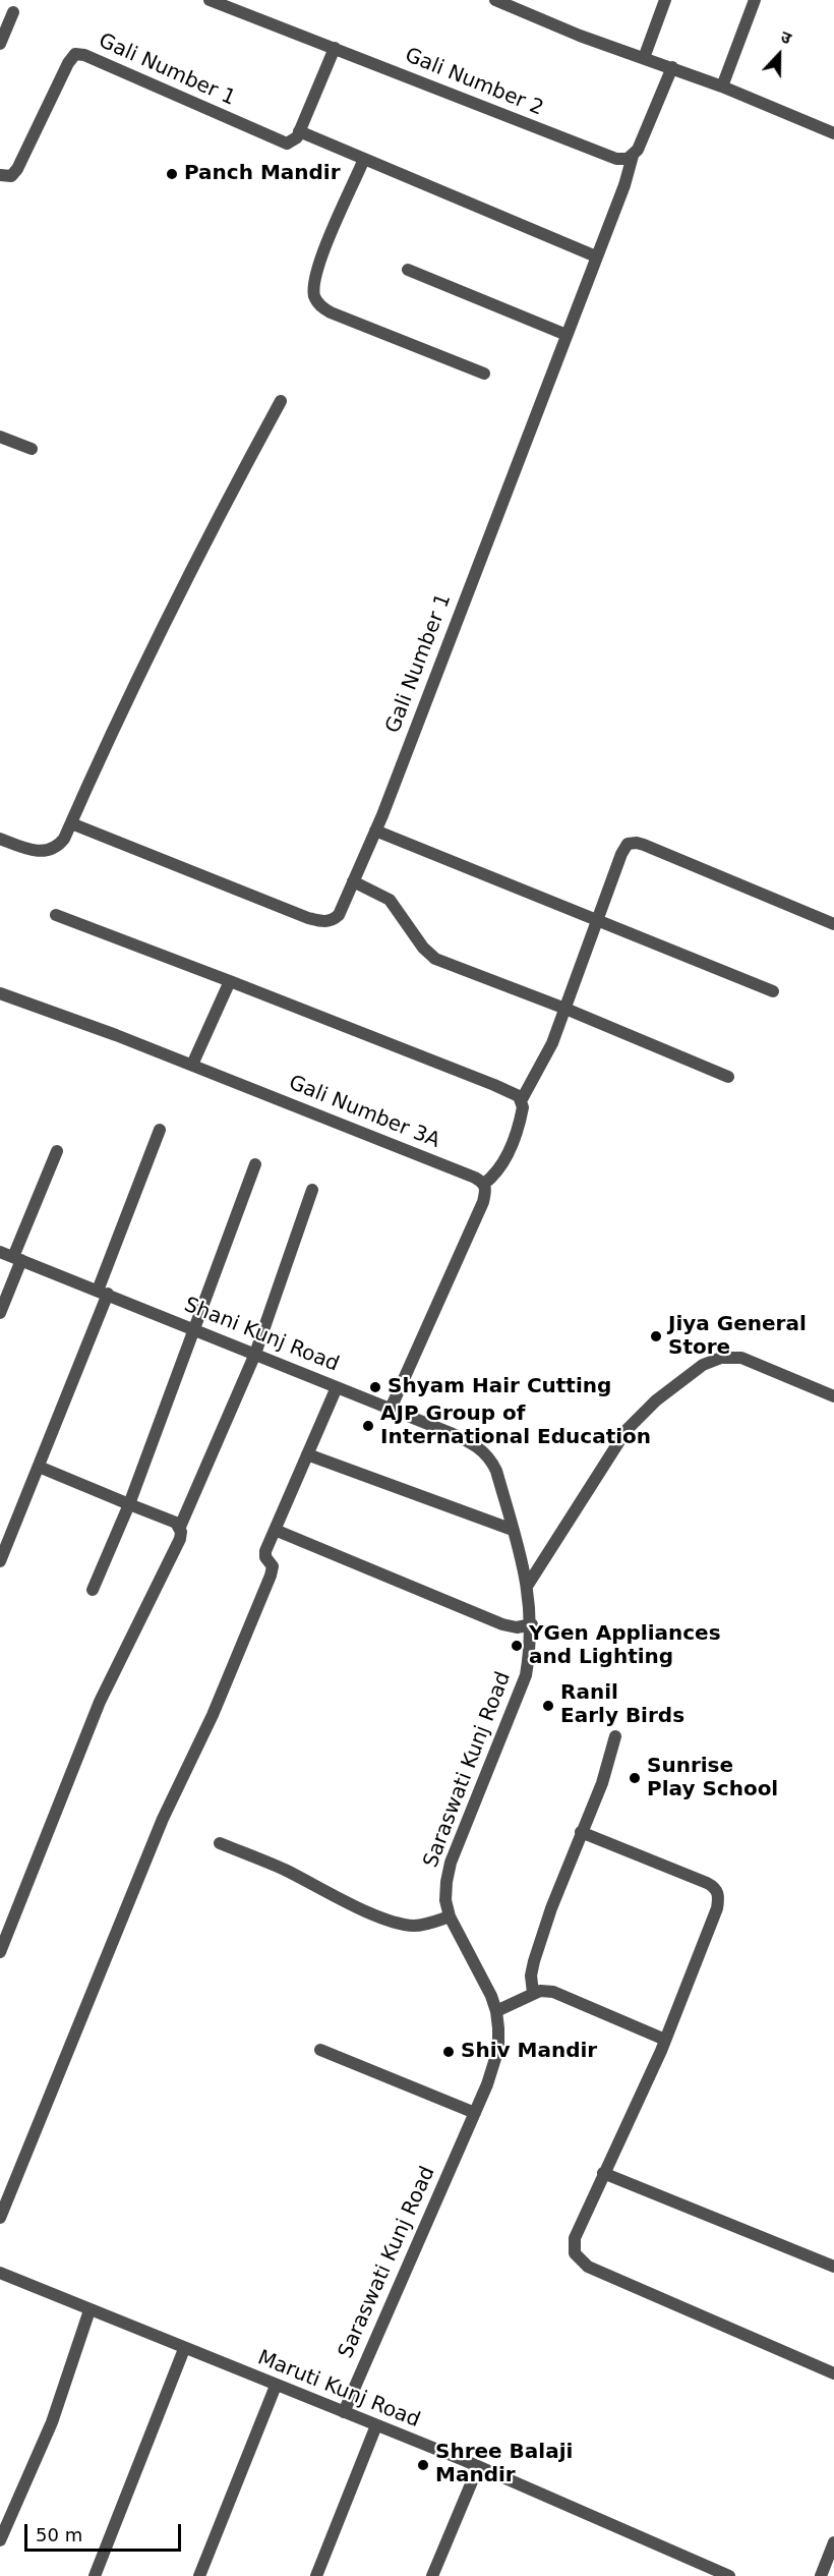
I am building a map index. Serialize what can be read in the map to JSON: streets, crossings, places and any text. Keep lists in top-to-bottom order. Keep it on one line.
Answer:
{"streets":{"street":["Gali Number 1","Gali Number 2","Gali Number 3A","Shani Kunj Road","Saraswati Kunj Road","Maruti Kunj Road"]},"crossings":[["Gali Number 1","Gali Number 2"],["Shani Kunj Road","Saraswati Kunj Road"],["Saraswati Kunj Road","Maruti Kunj Road"]],"places":["Panch Mandir","Jiya General Store","Shyam Hair Cutting","AJP Group of International Education","YGen Appliances and Lighting","Ranil Early Birds","Sunrise Play School","Shiv Mandir","Shree Balaji Mandir"],"scale_bar":"50 m","north":"top"}
